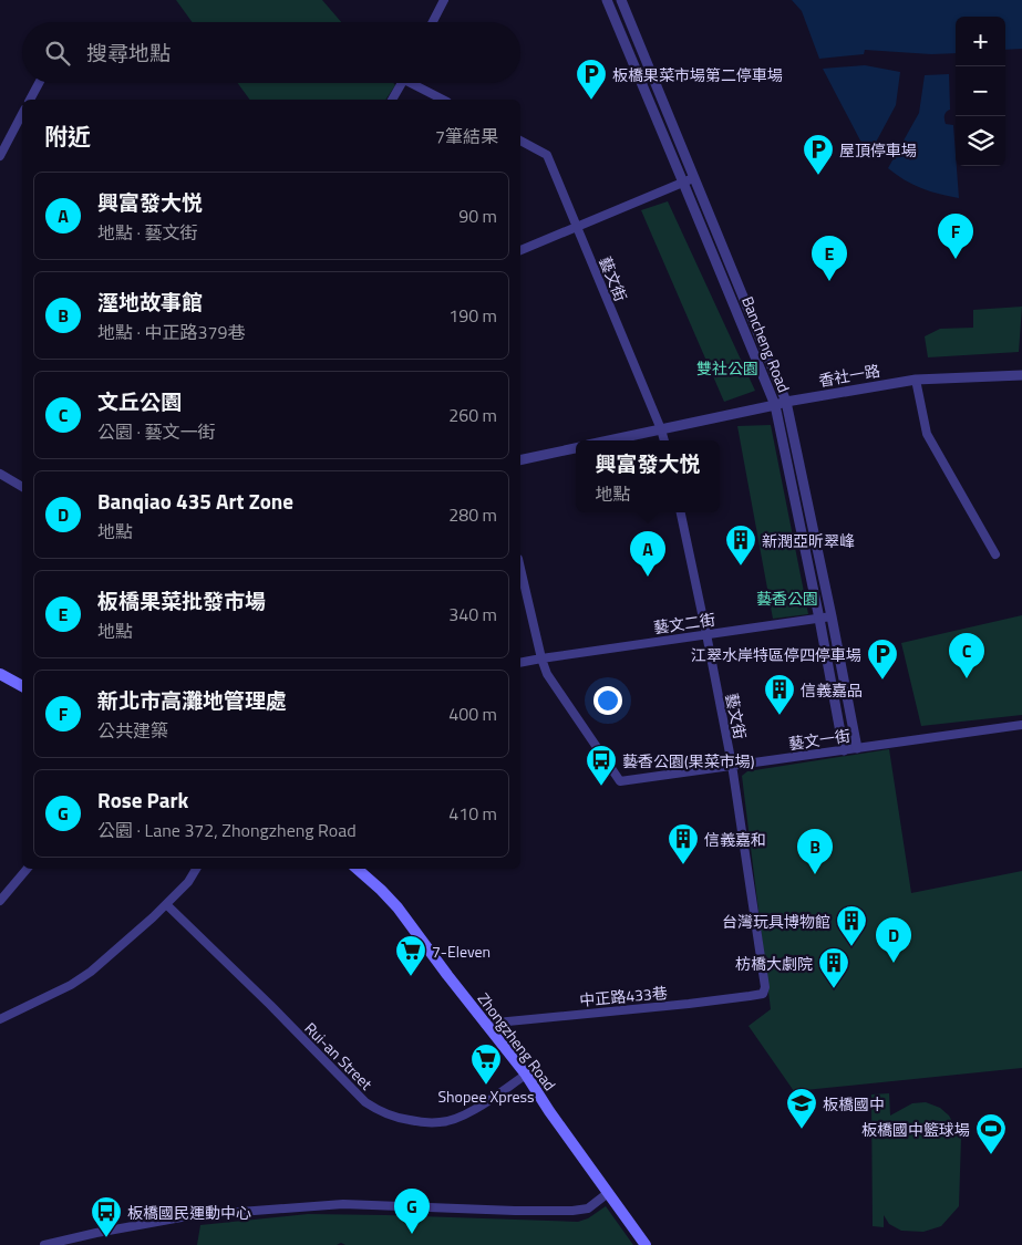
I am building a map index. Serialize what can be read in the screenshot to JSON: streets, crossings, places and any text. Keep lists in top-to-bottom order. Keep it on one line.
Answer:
{"streets":{"main road":["Zhongzheng Road"],"street":["藝文街","Bancheng Road","香社一路","藝文二街","藝文一街","中正路433巷","Rui-an Street"]},"crossings":[["藝文街","香社一路"],["藝文街","藝文二街"],["藝文街","藝文一街"],["藝文街","中正路433巷"],["Bancheng Road","香社一路"],["Bancheng Road","藝文二街"],["Bancheng Road","藝文一街"],["藝文二街","藝文一街"],["中正路433巷","Zhongzheng Road"],["Zhongzheng Road","Rui-an Street"]],"parks":["雙社公園","藝香公園"],"places":{"parking":["板橋果菜市場第二停車場","屋頂停車場","江翠水岸特區停四停車場"],"building":["新潤亞昕翠峰","信義嘉品","信義嘉和","台灣玩具博物館","枋橋大劇院"],"bus stop":["藝香公園(果菜市場)","板橋國民運動中心"],"supermarket":["7-Eleven","Shopee Xpress"],"school or university":["板橋國中"],"sports":["板橋國中籃球場"]},"page":{"map_buttons":["+","−"],"search":"搜尋地點","heading":["附近","7筆結果"],"list":[{"mark":"A","name":"興富發大悦","note":"地點 · 藝文街","value":"90 m"},{"mark":"B","name":"溼地故事館","note":"地點 · 中正路379巷","value":"190 m"},{"mark":"C","name":"文丘公園","note":"公園 · 藝文一街","value":"260 m"},{"mark":"D","name":"Banqiao 435 Art Zone","note":"地點","value":"280 m"},{"mark":"E","name":"板橋果菜批發市場","note":"地點","value":"340 m"},{"mark":"F","name":"新北市高灘地管理處","note":"公共建築","value":"400 m"},{"mark":"G","name":"Rose Park","note":"公園 · Lane 372, Zhongzheng Road","value":"410 m"}],"pins":["F","E","A","C","B","D","G"],"popup":["興富發大悦","地點"]}}
